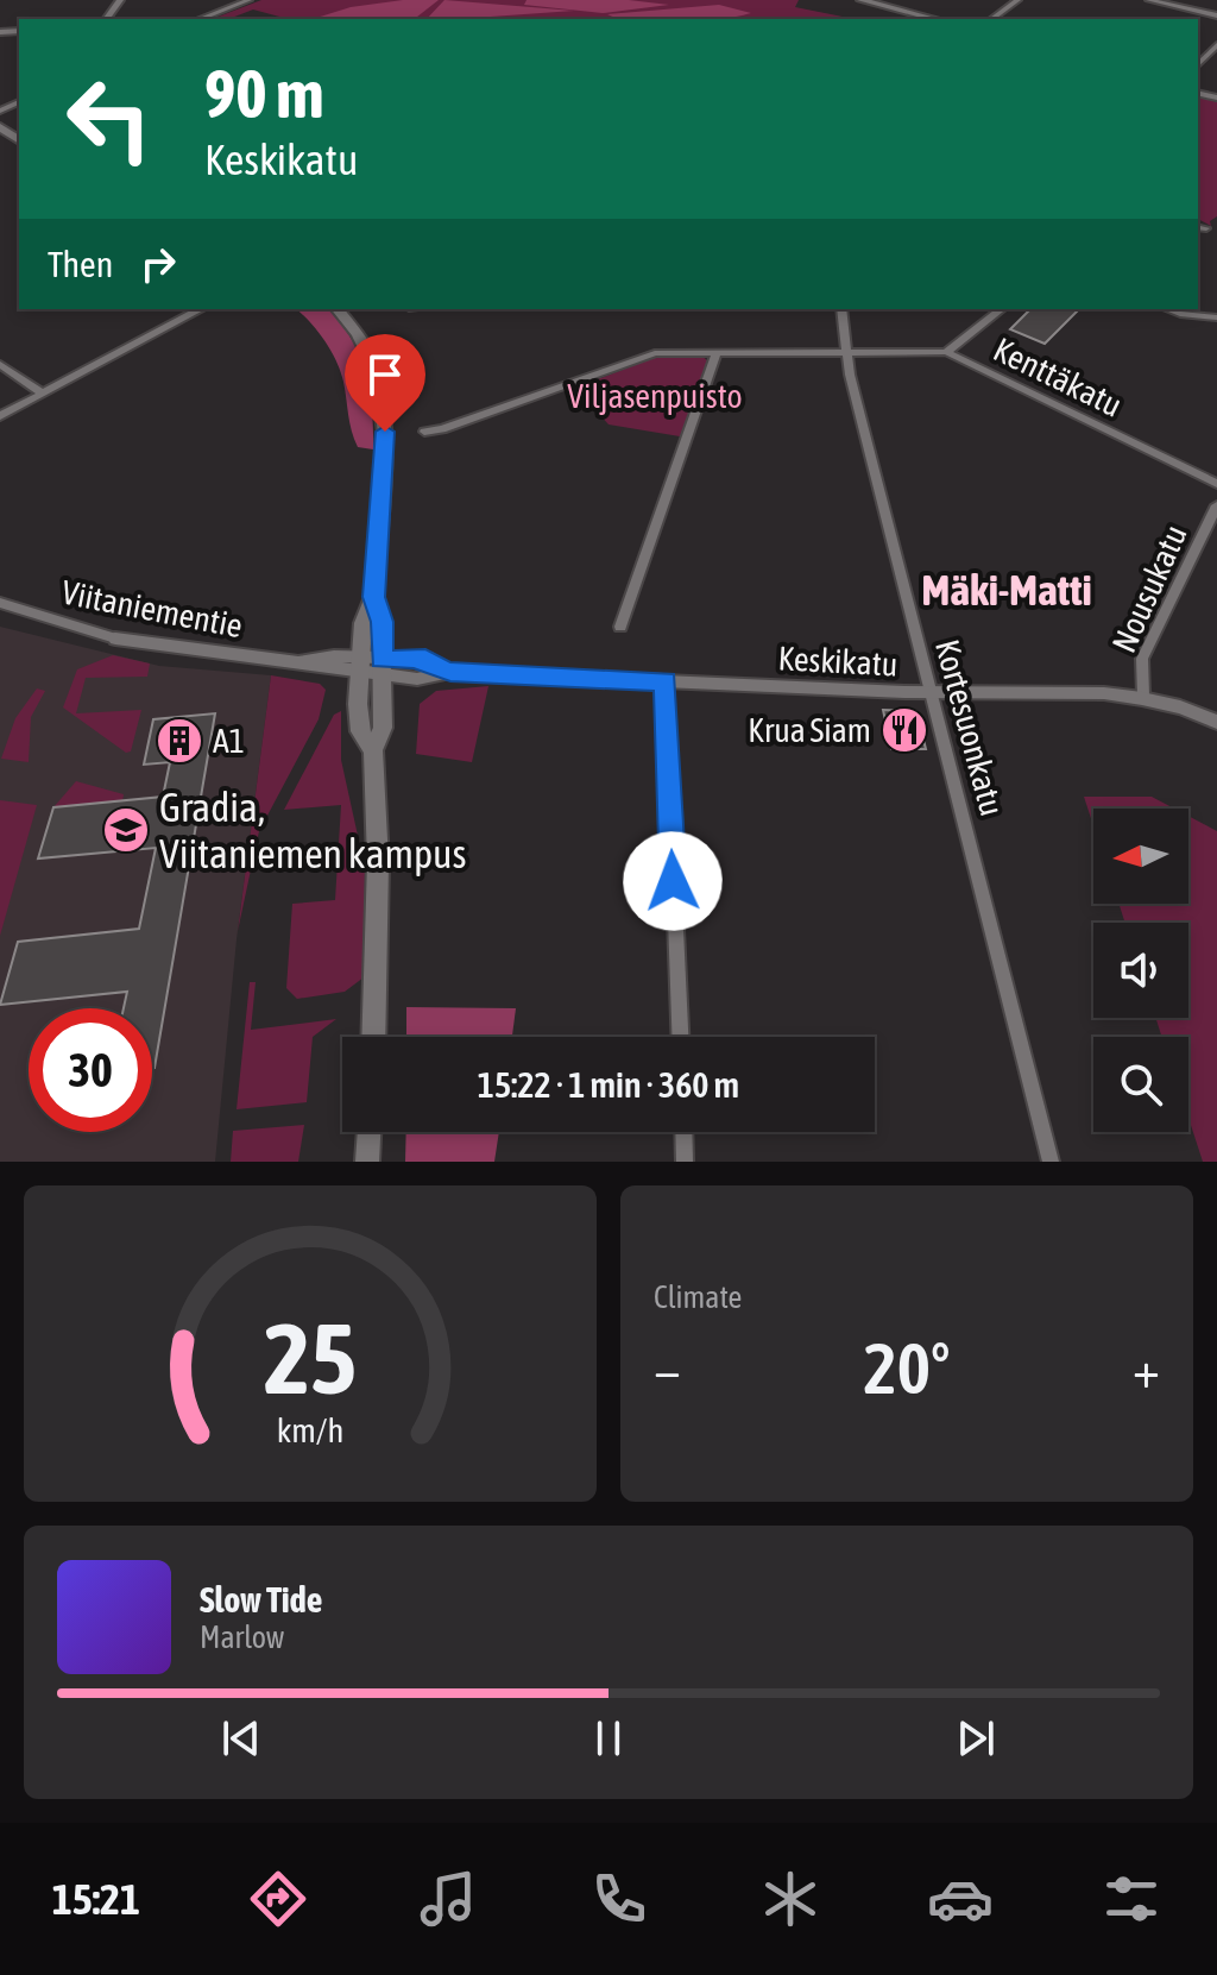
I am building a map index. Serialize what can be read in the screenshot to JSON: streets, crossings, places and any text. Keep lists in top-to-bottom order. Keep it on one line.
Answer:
{"streets":{"street":["Kenttäkatu","Nousukatu","Viitaniementie","Keskikatu","Kortesuonkatu"]},"crossings":[["Kenttäkatu","Kortesuonkatu"],["Nousukatu","Keskikatu"],["Viitaniementie","Keskikatu"],["Keskikatu","Kortesuonkatu"]],"districts":["Mäki-Matti"],"parks":["Viljasenpuisto"],"places":{"restaurant":["Krua Siam"],"building":["A1"],"school or university":["Gradia, Viitaniemen kampus"]},"north":"left","page":{"turn":["90 m","Keskikatu"],"then":"Then","limit":"30","trip":"15:22 · 1 min · 360 m","tile":"Climate","heat":["−","20°","+"],"song":["Slow Tide","Marlow"],"tabs":"15:21","gauge":["25","km/h"]}}
